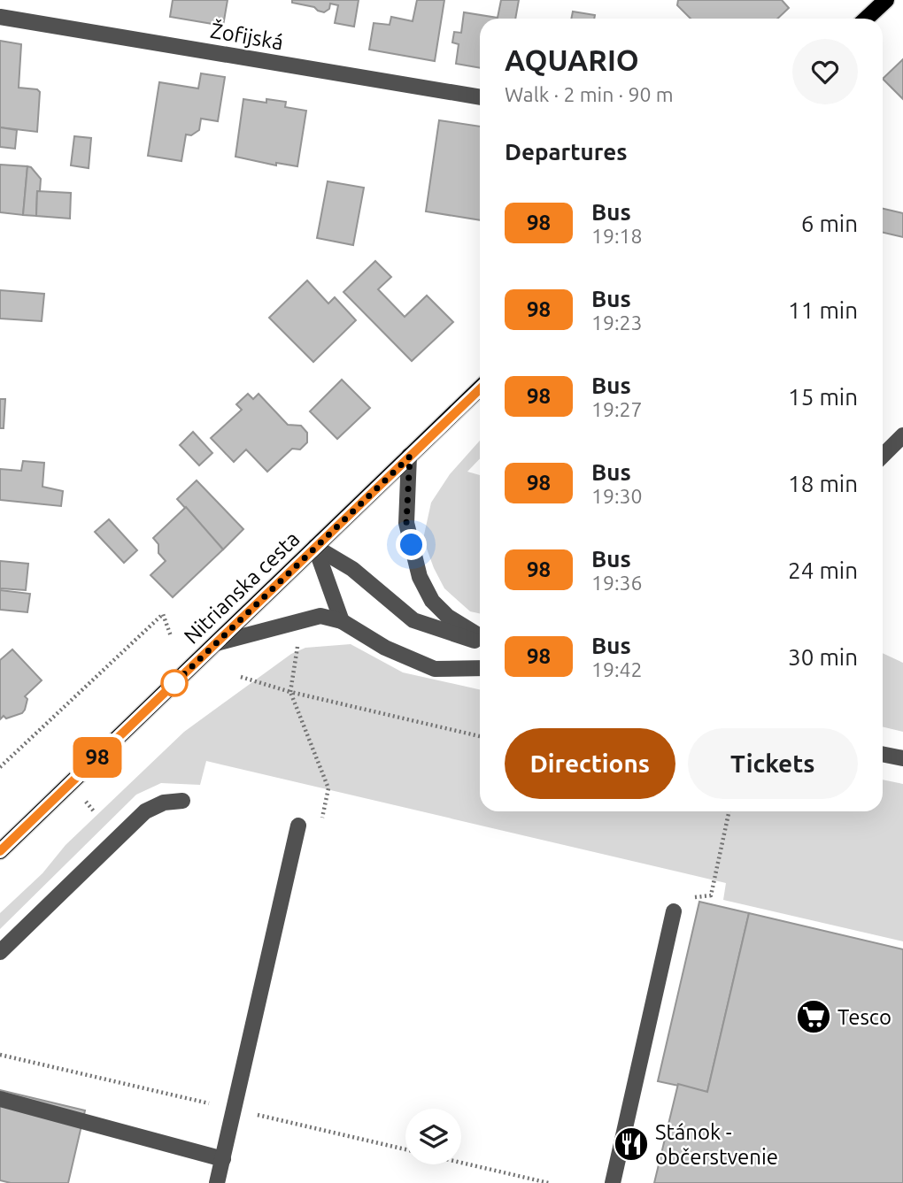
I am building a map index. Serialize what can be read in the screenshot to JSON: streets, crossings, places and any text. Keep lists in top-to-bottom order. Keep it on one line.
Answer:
{"streets":{"main road":["Nitrianska cesta"],"street":["Žofijská"]},"places":{"supermarket":["Tesco"],"restaurant":["Stánok - občerstvenie"]},"lines":["bus line 98"],"page":{"on_map":"98","heading":[["AQUARIO","Walk · 2 min · 90 m"],"Departures"],"list":[{"mark":"98","name":"Bus","note":"19:18","value":"6 min"},{"mark":"98","name":"Bus","note":"19:23","value":"11 min"},{"mark":"98","name":"Bus","note":"19:27","value":"15 min"},{"mark":"98","name":"Bus","note":"19:30","value":"18 min"},{"mark":"98","name":"Bus","note":"19:36","value":"24 min"},{"mark":"98","name":"Bus","note":"19:42","value":"30 min"}],"buttons":["Directions","Tickets"]}}
